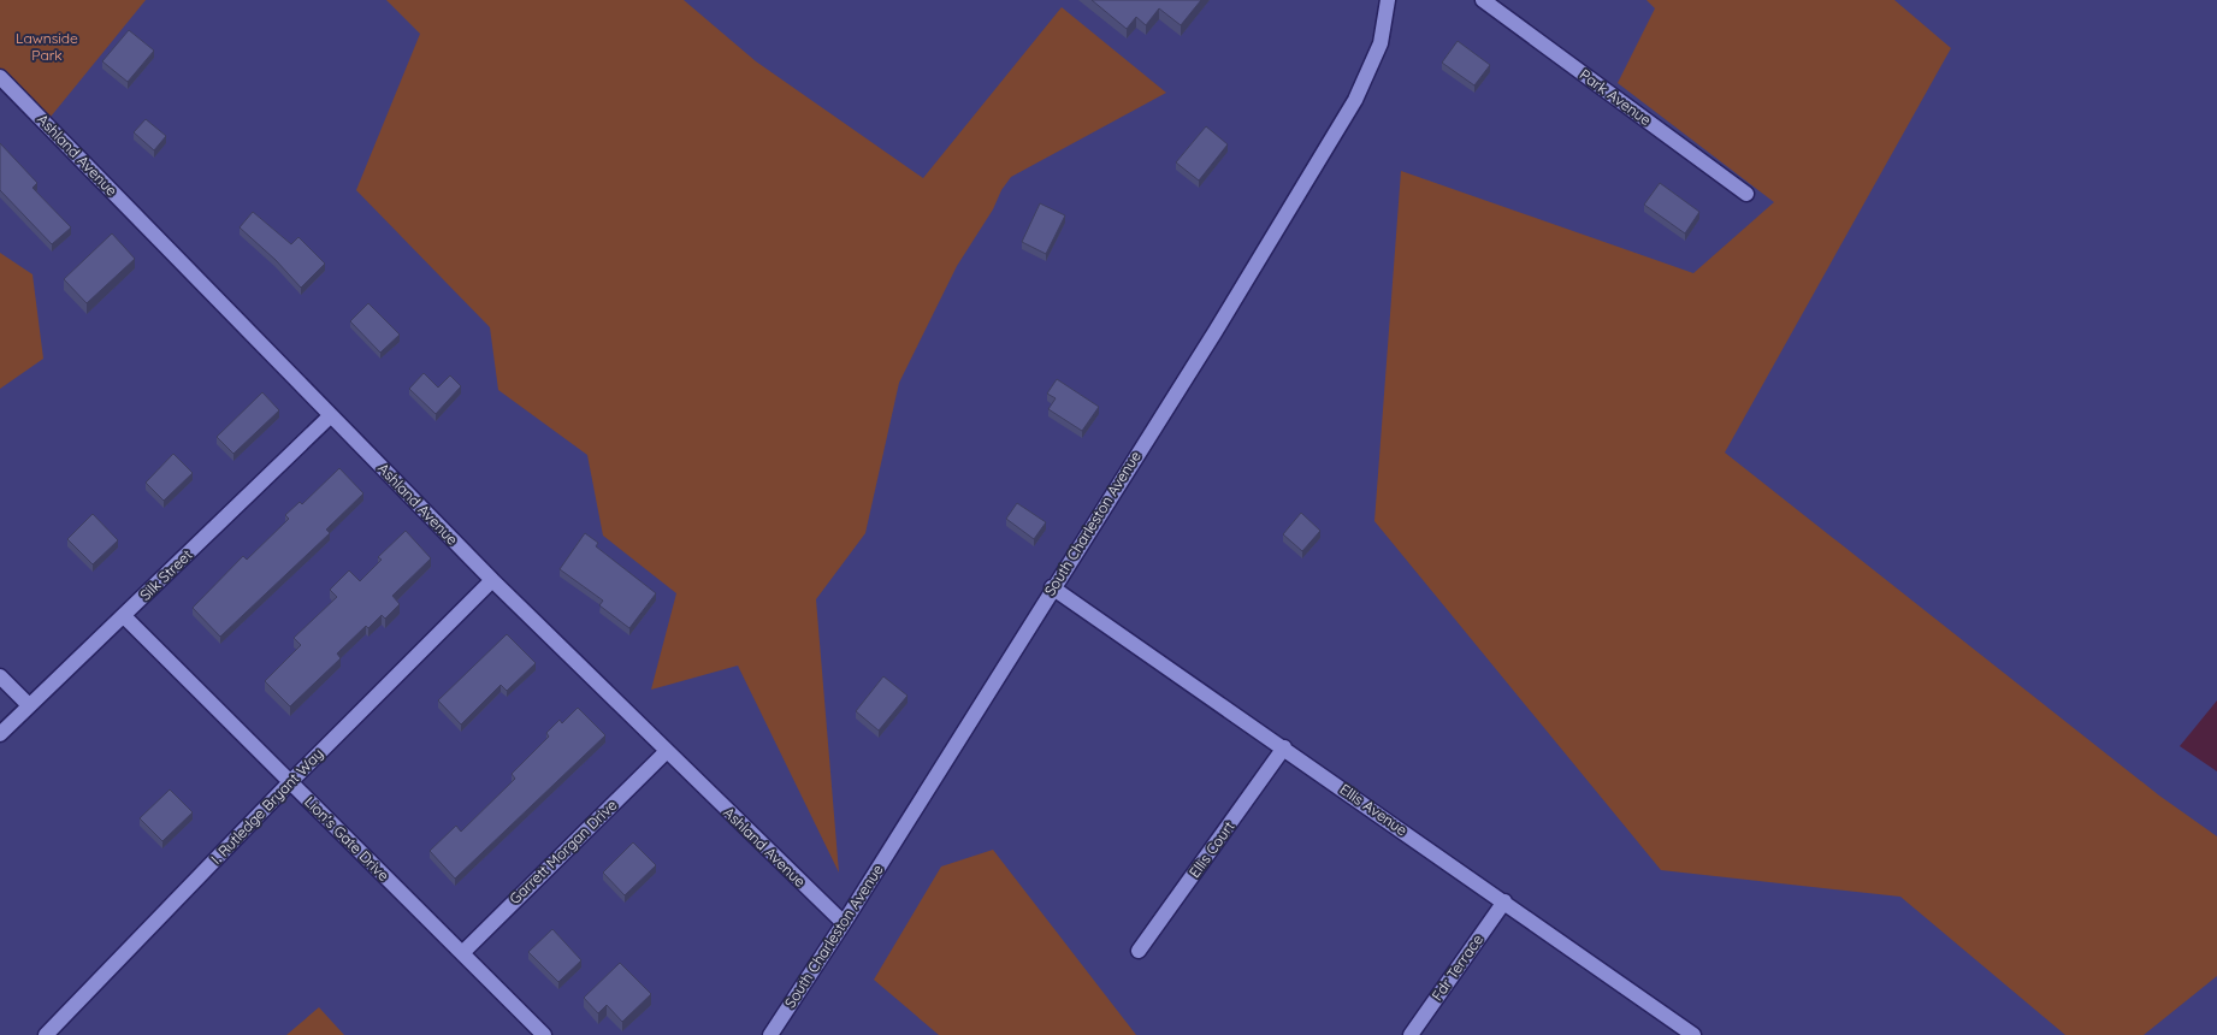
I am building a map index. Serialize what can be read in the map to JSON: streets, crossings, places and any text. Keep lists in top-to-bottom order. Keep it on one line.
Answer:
{"streets":{"street":["Park Avenue","Ashland Avenue","South Charleston Avenue","Silk Street","I. Rutledge Bryant Way","Ellis Avenue","Lion's Gate Drive","Ellis Court","Garrett Morgan Drive","Fdr Terrace"]},"crossings":[["Ashland Avenue","South Charleston Avenue"],["Ashland Avenue","Silk Street"],["Ashland Avenue","I. Rutledge Bryant Way"],["Ashland Avenue","Garrett Morgan Drive"],["South Charleston Avenue","Ellis Avenue"],["Silk Street","Lion's Gate Drive"],["I. Rutledge Bryant Way","Lion's Gate Drive"],["Ellis Avenue","Ellis Court"],["Ellis Avenue","Fdr Terrace"],["Lion's Gate Drive","Garrett Morgan Drive"]],"parks":["Lawnside Park"]}
